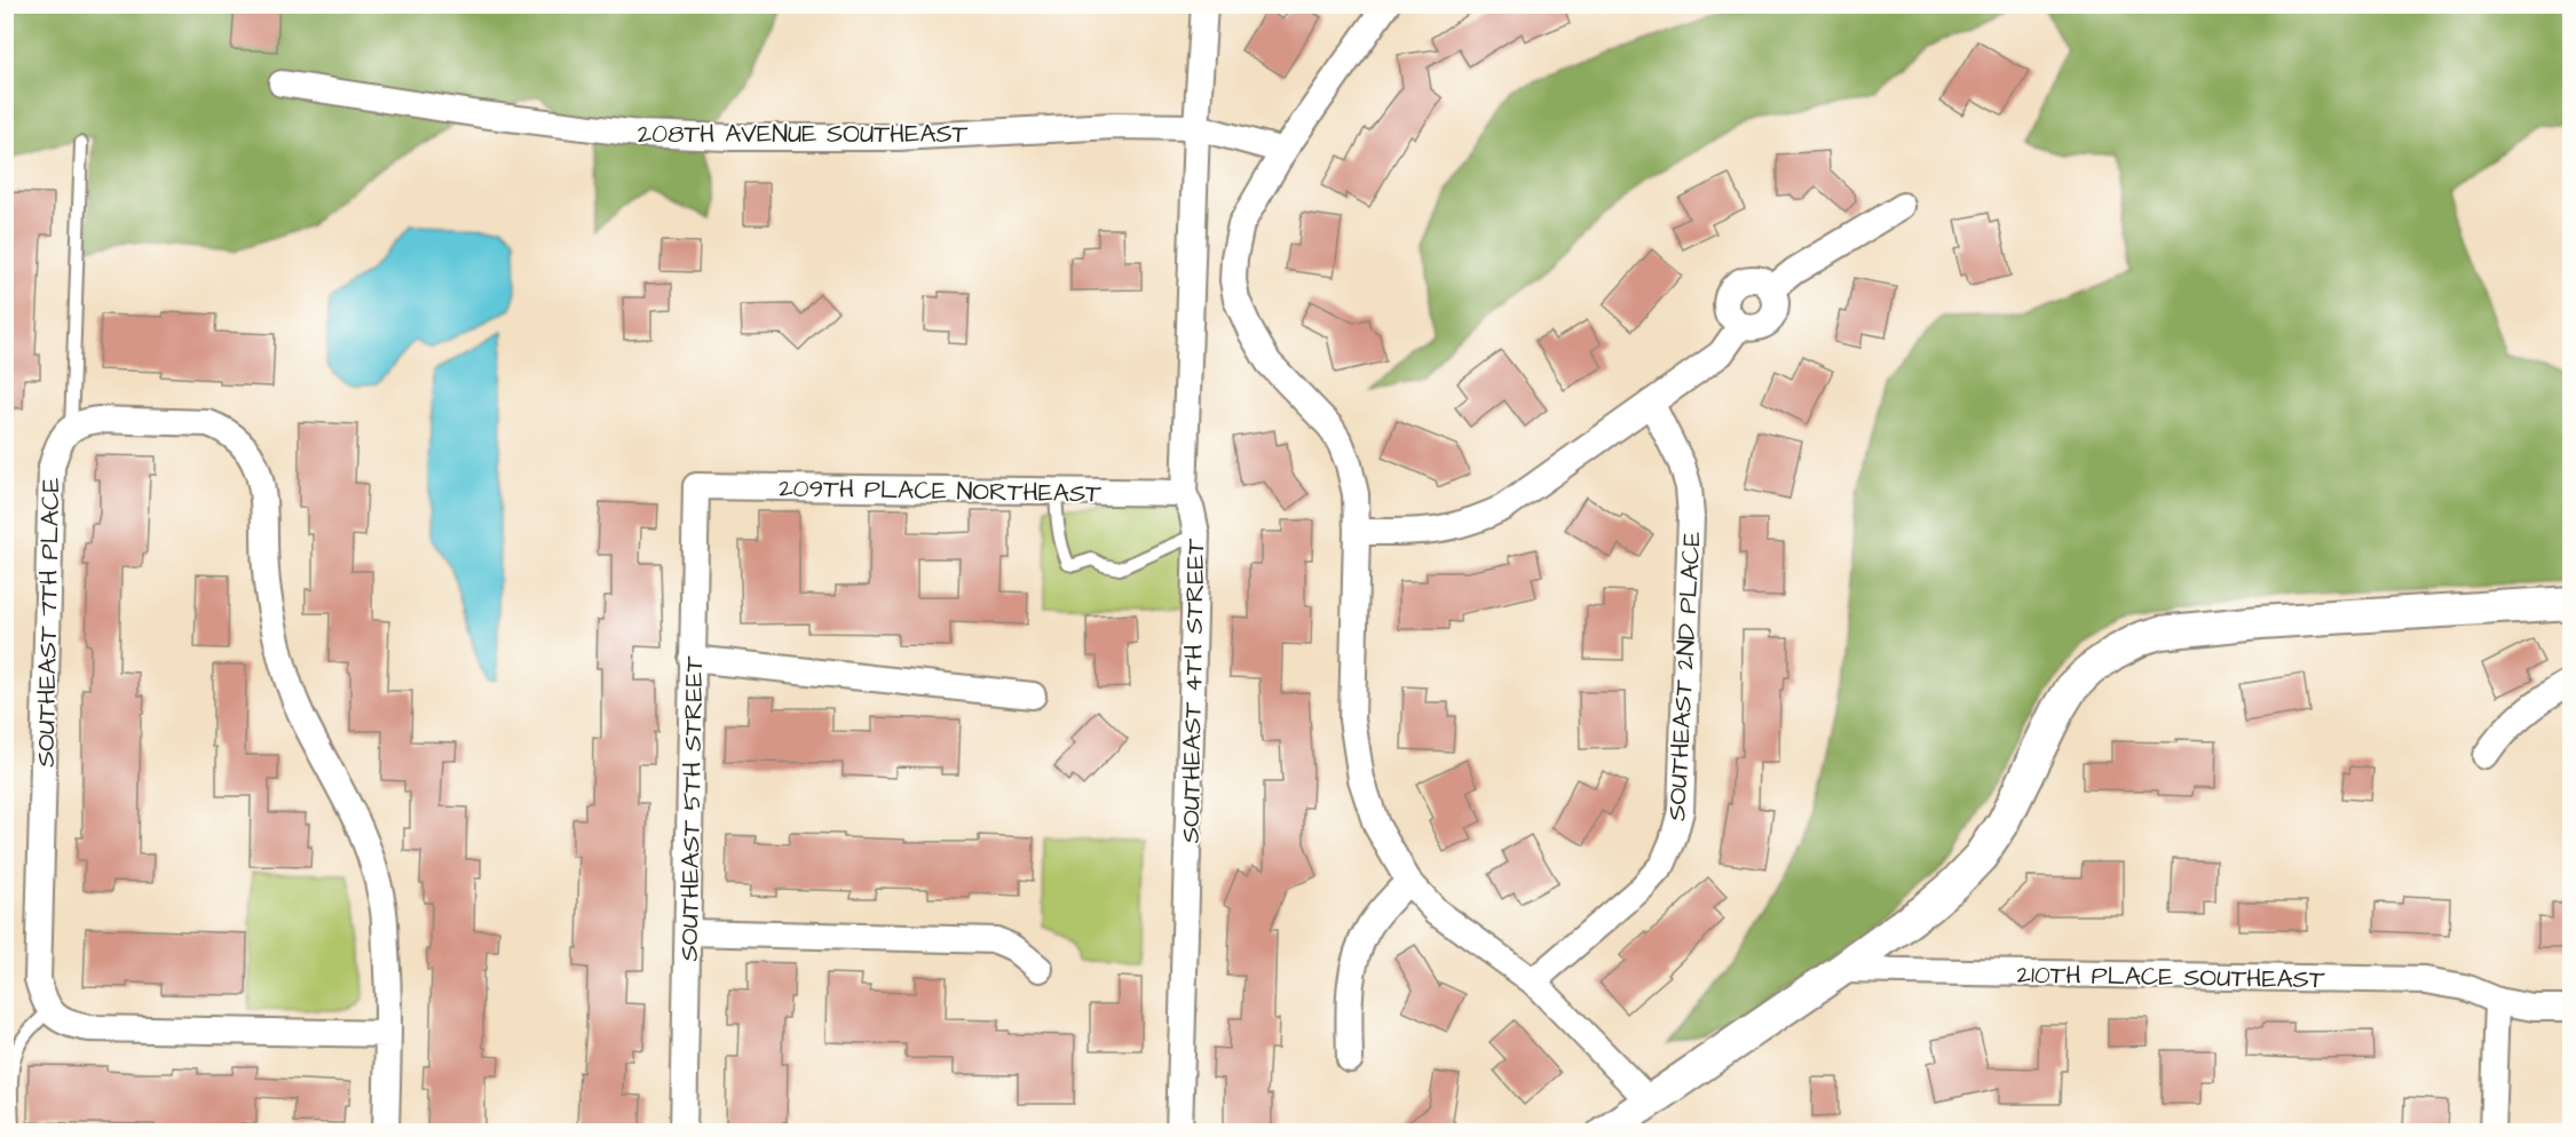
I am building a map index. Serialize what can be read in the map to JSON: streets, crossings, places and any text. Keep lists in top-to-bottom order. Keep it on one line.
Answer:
{"streets":{"street":["208TH AVENUE SOUTHEAST","209TH PLACE NORTHEAST","SOUTHEAST 7TH PLACE","SOUTHEAST 2ND PLACE","SOUTHEAST 4TH STREET","SOUTHEAST 5TH STREET","210TH PLACE SOUTHEAST"]},"crossings":[["208TH AVENUE SOUTHEAST","SOUTHEAST 4TH STREET"],["209TH PLACE NORTHEAST","SOUTHEAST 4TH STREET"],["209TH PLACE NORTHEAST","SOUTHEAST 5TH STREET"]]}
